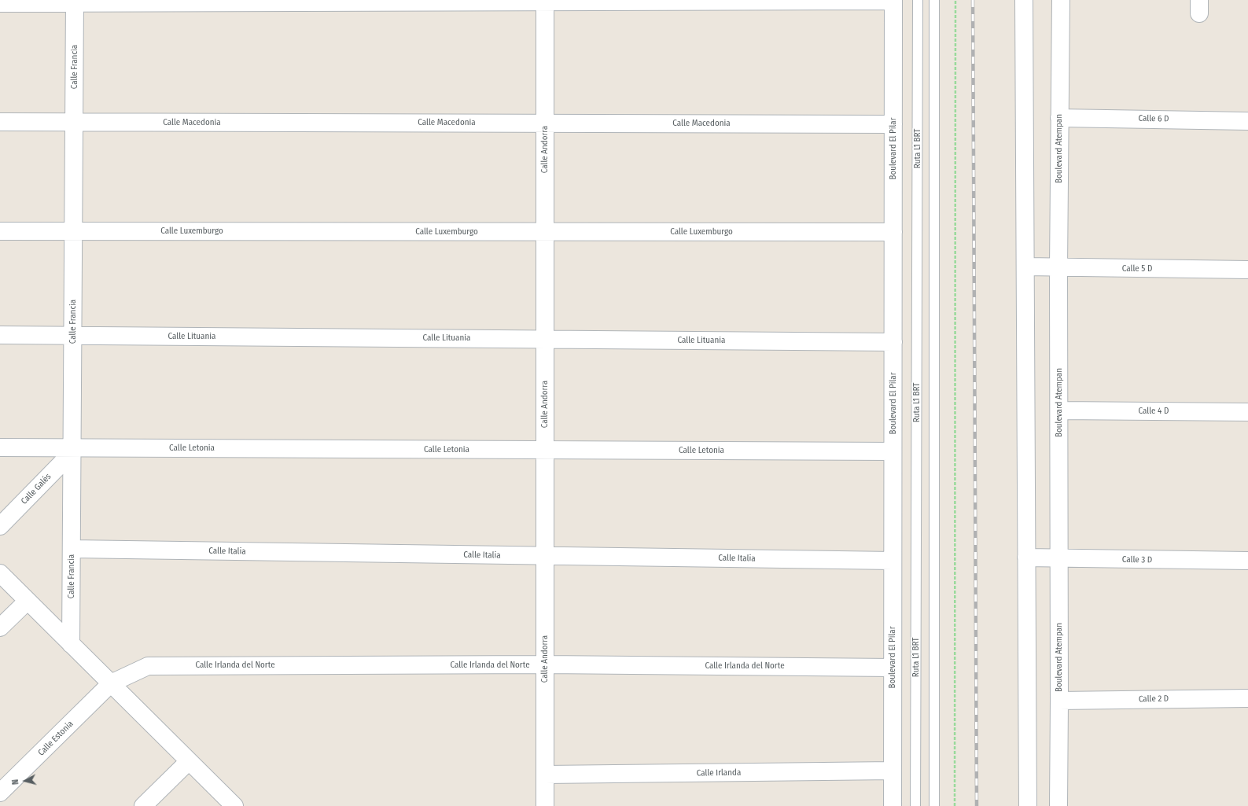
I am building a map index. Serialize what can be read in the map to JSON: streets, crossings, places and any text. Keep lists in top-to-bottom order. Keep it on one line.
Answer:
{"streets":{"street":["Calle Francia","Calle 6 D","Calle Macedonia","Boulevard El Pilar","Boulevard Atempan","Calle Andorra","Calle Luxemburgo","Calle 5 D","Calle Lituania","Calle 4 D","Calle Letonia","Calle Galés","Calle Italia","Calle 3 D","Calle Irlanda del Norte","Calle 2 D","Calle Estonia","Calle Irlanda"],"lane":["Ruta L1 BRT"]},"crossings":[["Calle Francia","Calle Macedonia"],["Calle Francia","Calle Luxemburgo"],["Calle Francia","Calle Lituania"],["Calle Francia","Calle Letonia"],["Calle Francia","Calle Galés"],["Calle Francia","Calle Italia"],["Calle 6 D","Boulevard Atempan"],["Calle Macedonia","Boulevard El Pilar"],["Calle Macedonia","Calle Andorra"],["Boulevard El Pilar","Calle Luxemburgo"],["Boulevard El Pilar","Calle Lituania"],["Boulevard El Pilar","Calle Letonia"],["Boulevard El Pilar","Calle Italia"],["Boulevard El Pilar","Calle Irlanda del Norte"],["Boulevard El Pilar","Calle Irlanda"],["Boulevard Atempan","Calle 5 D"],["Boulevard Atempan","Calle 4 D"],["Boulevard Atempan","Calle 3 D"],["Boulevard Atempan","Calle 2 D"],["Calle Andorra","Calle Luxemburgo"],["Calle Andorra","Calle Lituania"],["Calle Andorra","Calle Letonia"],["Calle Andorra","Calle Italia"],["Calle Andorra","Calle Irlanda del Norte"],["Calle Andorra","Calle Irlanda"],["Calle Letonia","Calle Galés"],["Calle Irlanda del Norte","Calle Estonia"]],"north":"left"}
